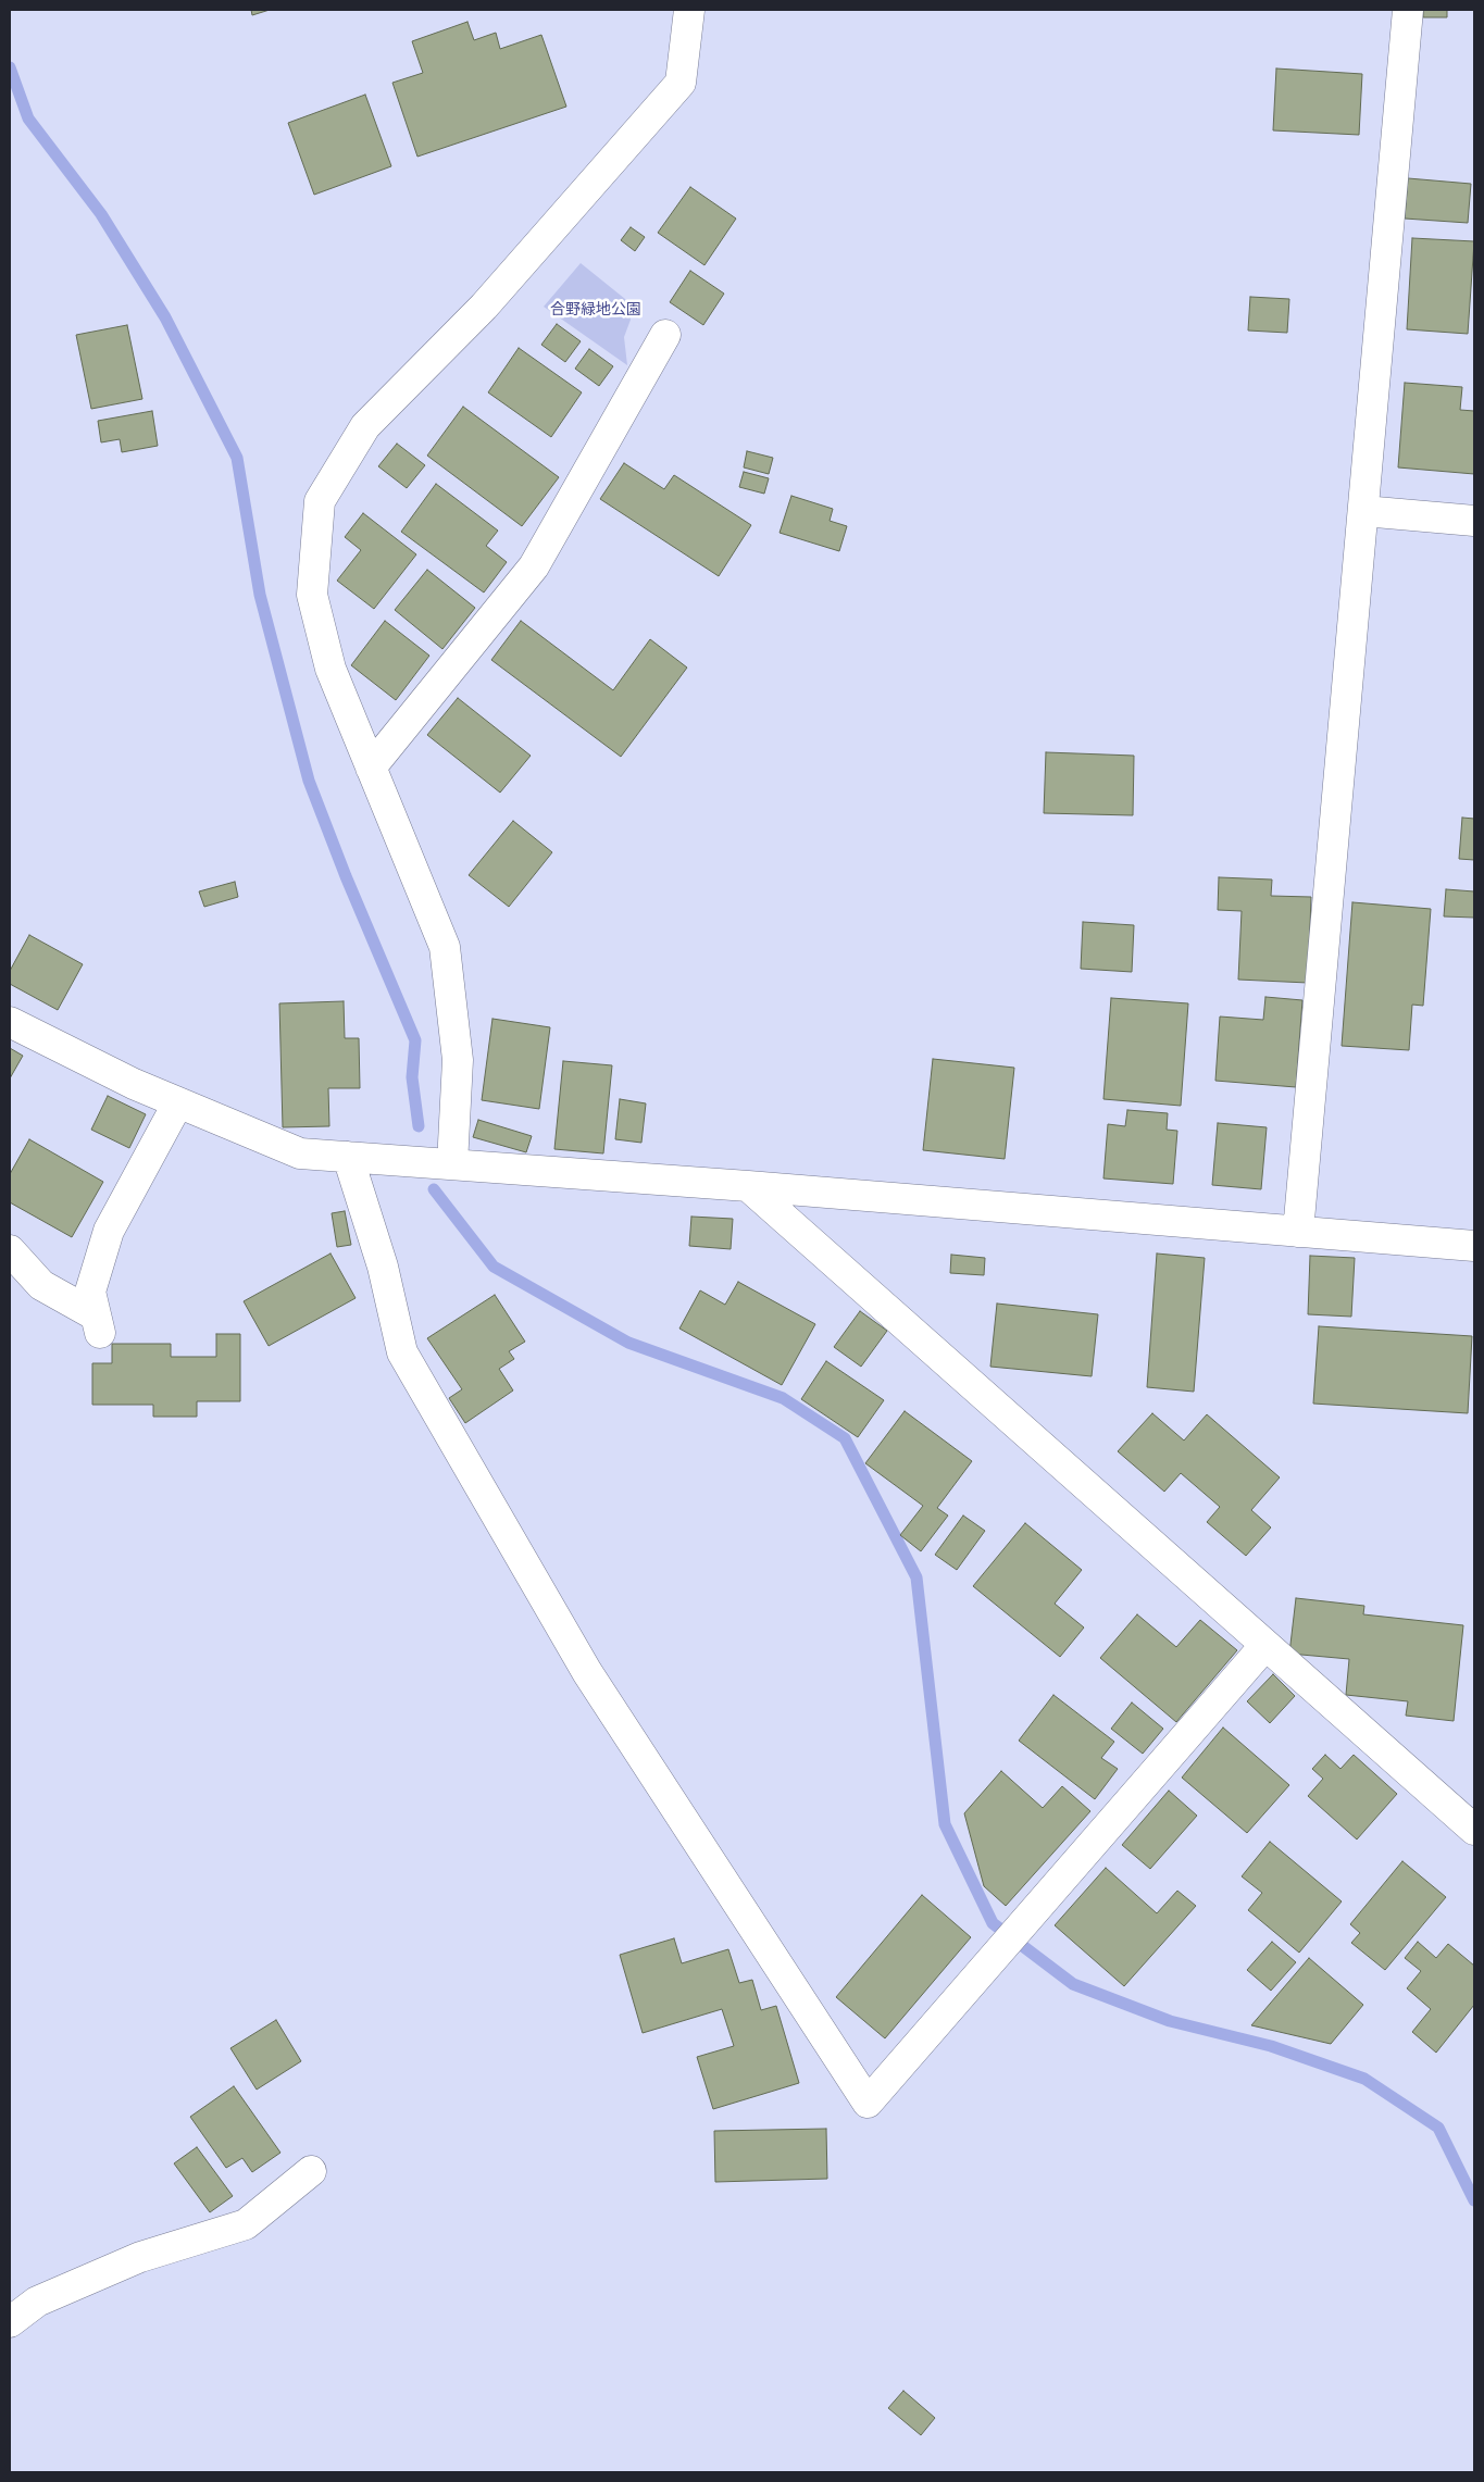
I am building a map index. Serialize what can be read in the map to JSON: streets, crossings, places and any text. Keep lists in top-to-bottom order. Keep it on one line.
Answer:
{"parks":["合野緑地公園"]}
